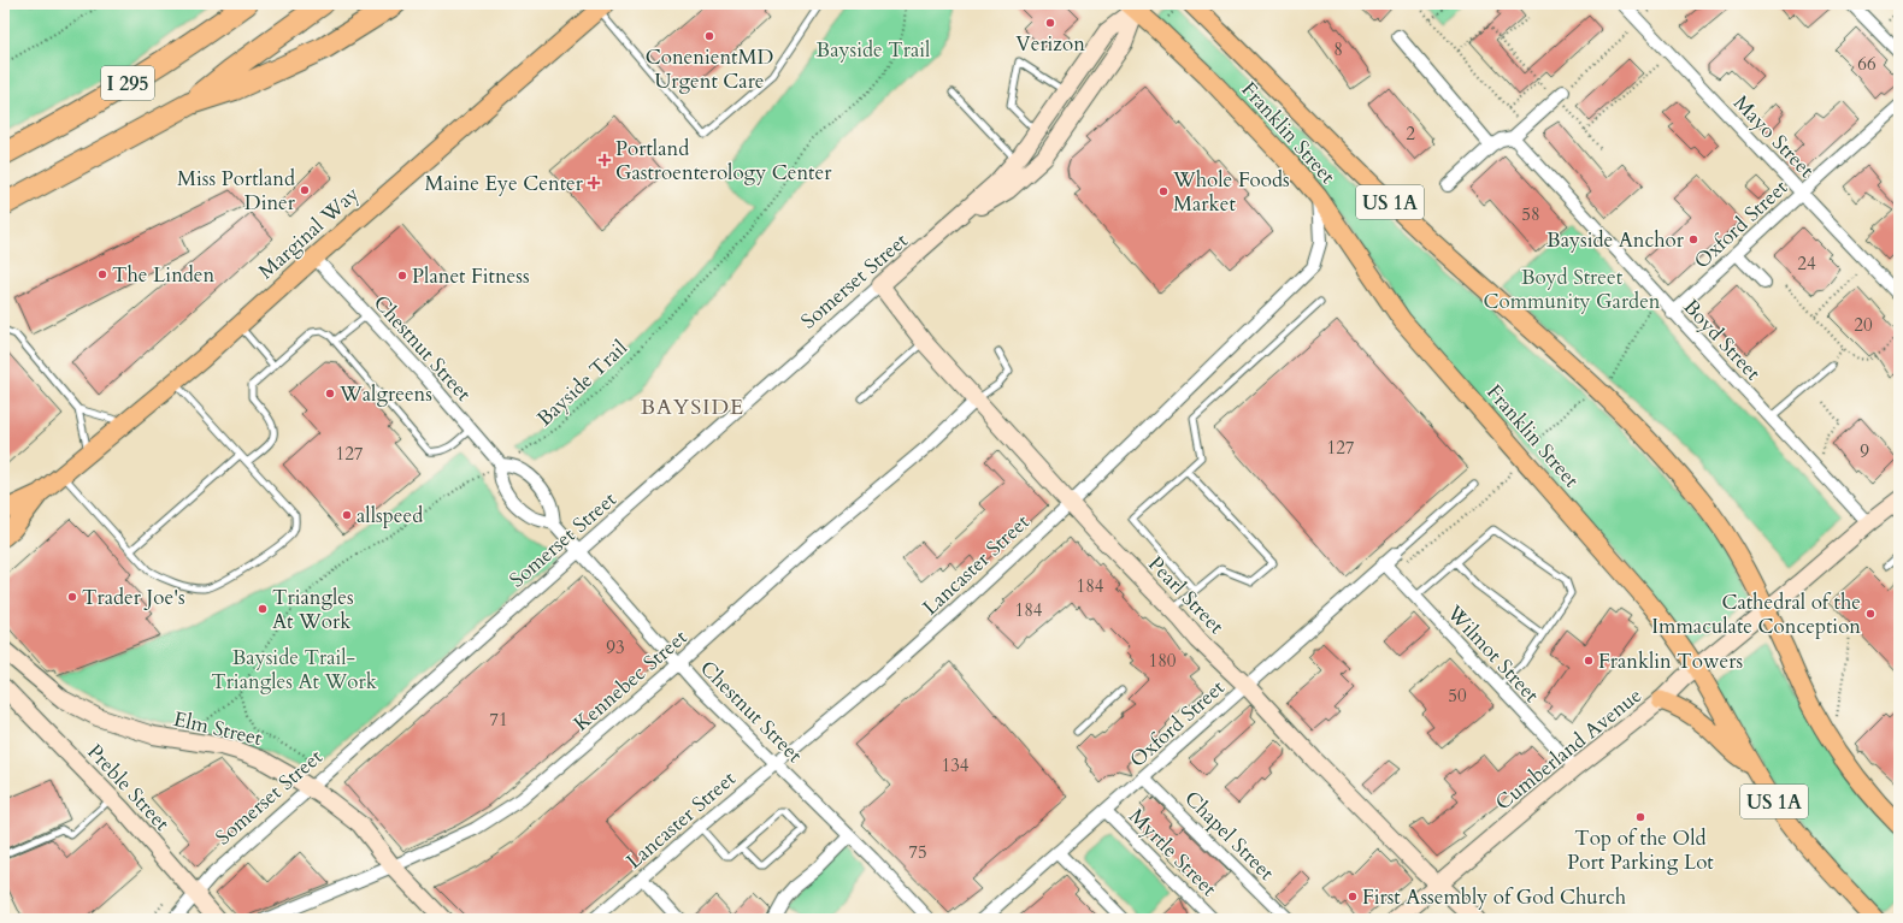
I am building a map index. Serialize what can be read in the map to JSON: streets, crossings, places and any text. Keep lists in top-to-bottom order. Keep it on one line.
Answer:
{"streets":{"highway":["I 295"],"main road":["Franklin Street","US 1A","Marginal Way"],"street":["Mayo Street","Oxford Street","Somerset Street","Boyd Street","Chestnut Street","Lancaster Street","Pearl Street","Wilmot Street","Kennebec Street","Elm Street","Cumberland Avenue","Preble Street","Chapel Street","Myrtle Street"],"path":["Bayside Trail"]},"crossings":[["Franklin Street","Somerset Street"],["Franklin Street","Lancaster Street"],["Franklin Street","Cumberland Avenue"],["Mayo Street","Oxford Street"],["Oxford Street","Boyd Street"],["Oxford Street","Pearl Street"],["Oxford Street","Wilmot Street"],["Oxford Street","Chapel Street"],["Oxford Street","Myrtle Street"],["Marginal Way","Chestnut Street"],["Somerset Street","Chestnut Street"],["Somerset Street","Pearl Street"],["Somerset Street","Elm Street"],["Somerset Street","Preble Street"],["Boyd Street","Cumberland Avenue"],["Chestnut Street","Bayside Trail"],["Chestnut Street","Lancaster Street"],["Chestnut Street","Kennebec Street"],["Lancaster Street","Pearl Street"],["Pearl Street","Kennebec Street"],["Pearl Street","Cumberland Avenue"],["Wilmot Street","Cumberland Avenue"],["Kennebec Street","Elm Street"]],"districts":["BAYSIDE"],"parks":["Bayside Trail","Boyd Street Community Garden","Bayside Trail- Triangles At Work"],"places":{"other":["Verizon","ConenientMD Urgent Care","Miss Portland Diner","Whole Foods Market","Bayside Anchor","The Linden","Planet Fitness","Walgreens","allspeed","Trader Joe's","Triangles At Work","Cathedral of the Immaculate Conception","Franklin Towers","Top of the Old Port Parking Lot","First Assembly of God Church"],"health":["Portland Gastroenterology Center","Maine Eye Center"]},"house_numbers":["8","66","2","58","24","20","127","9","127","184","184","93","180","50","71","134","75"]}
